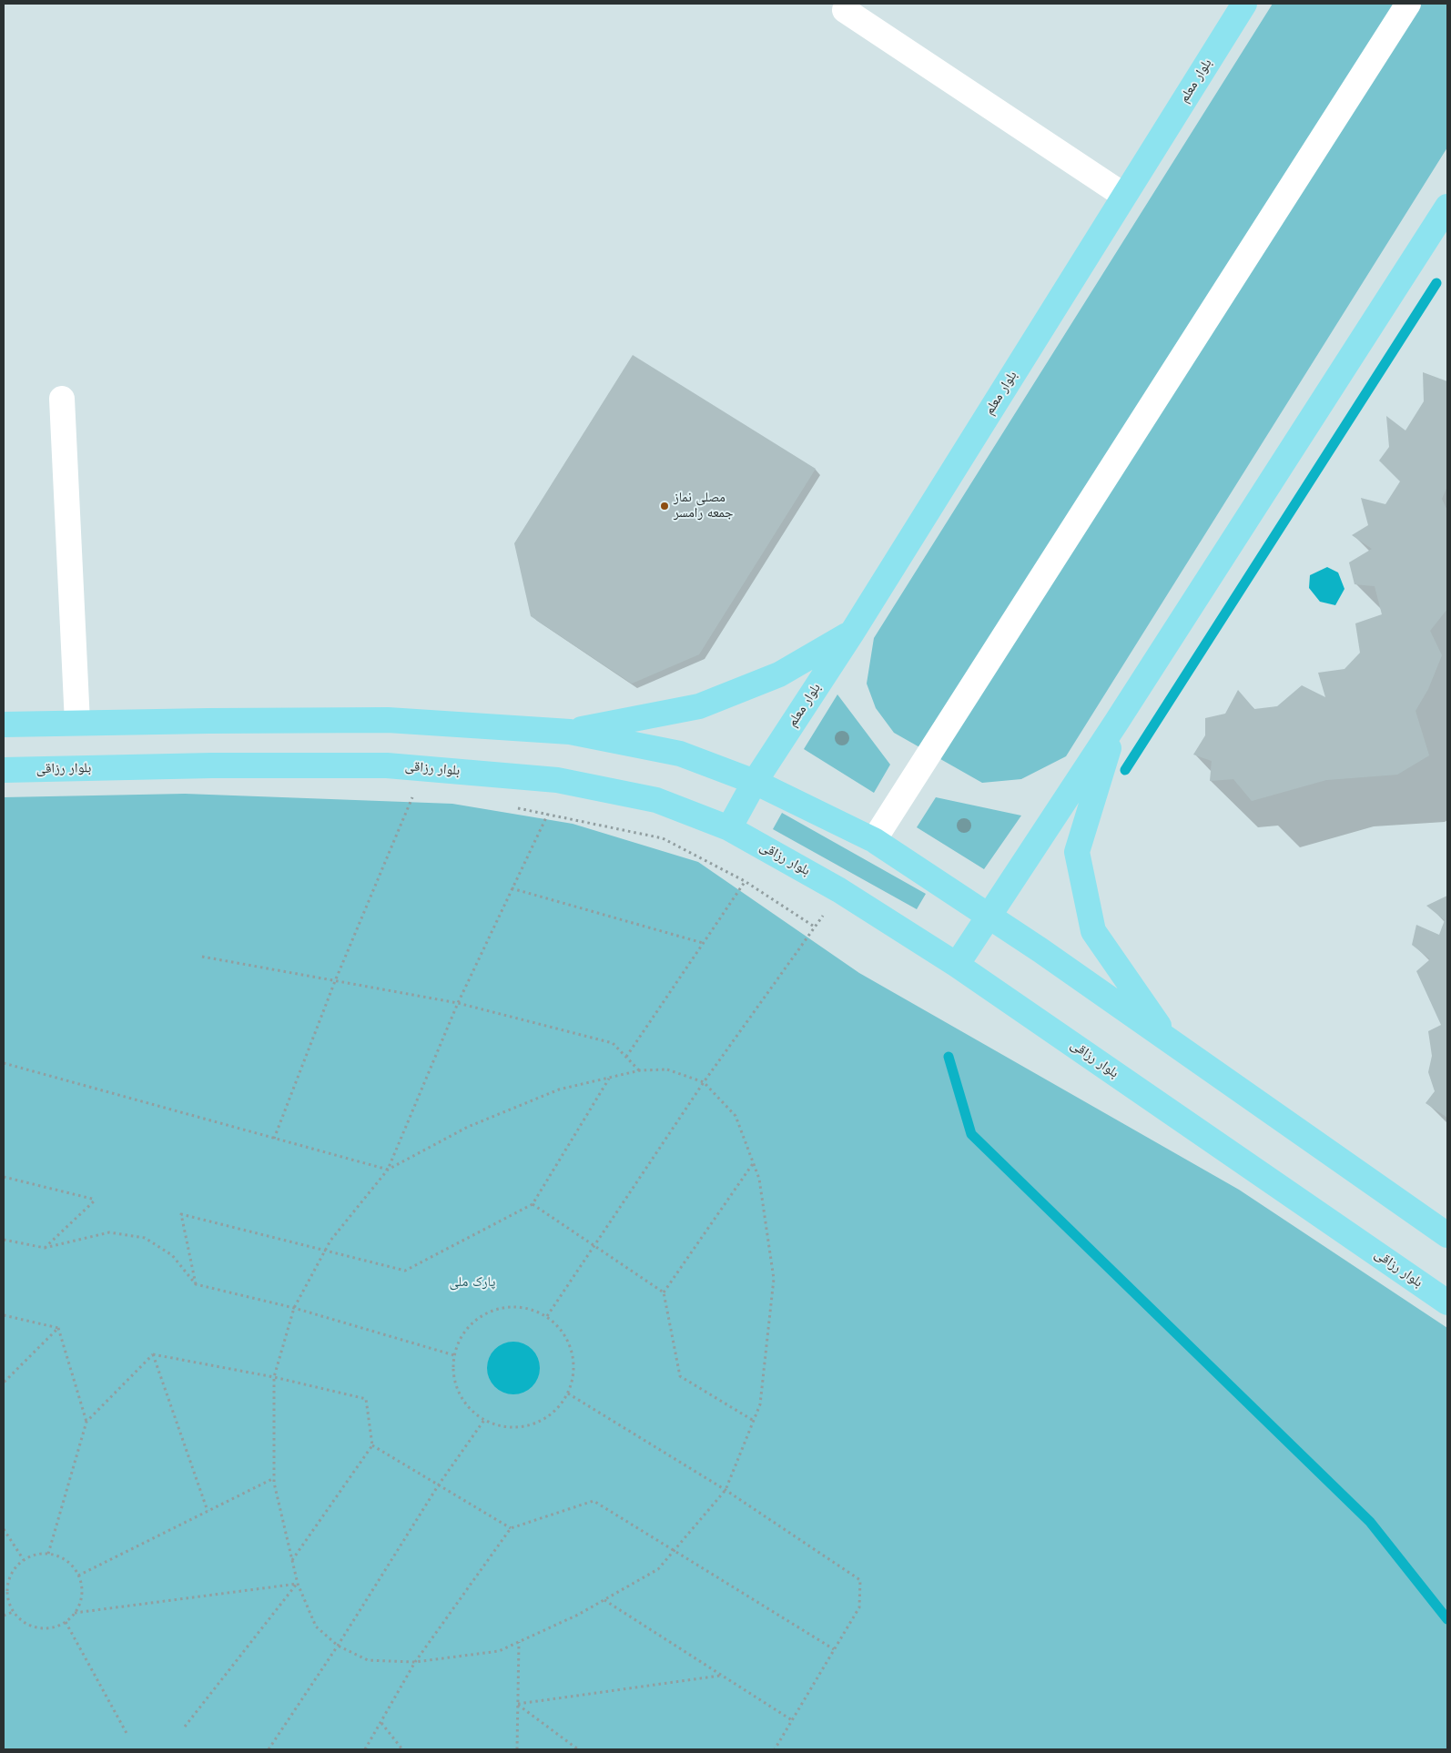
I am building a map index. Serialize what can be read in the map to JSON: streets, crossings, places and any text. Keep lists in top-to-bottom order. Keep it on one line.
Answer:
{"streets":{"main road":["بلوار معلم","بلوار رزاقی"]},"crossings":[["بلوار معلم","بلوار رزاقی"]],"parks":["پارک ملی"],"places":["مصلی نماز جمعه رامسر"]}
